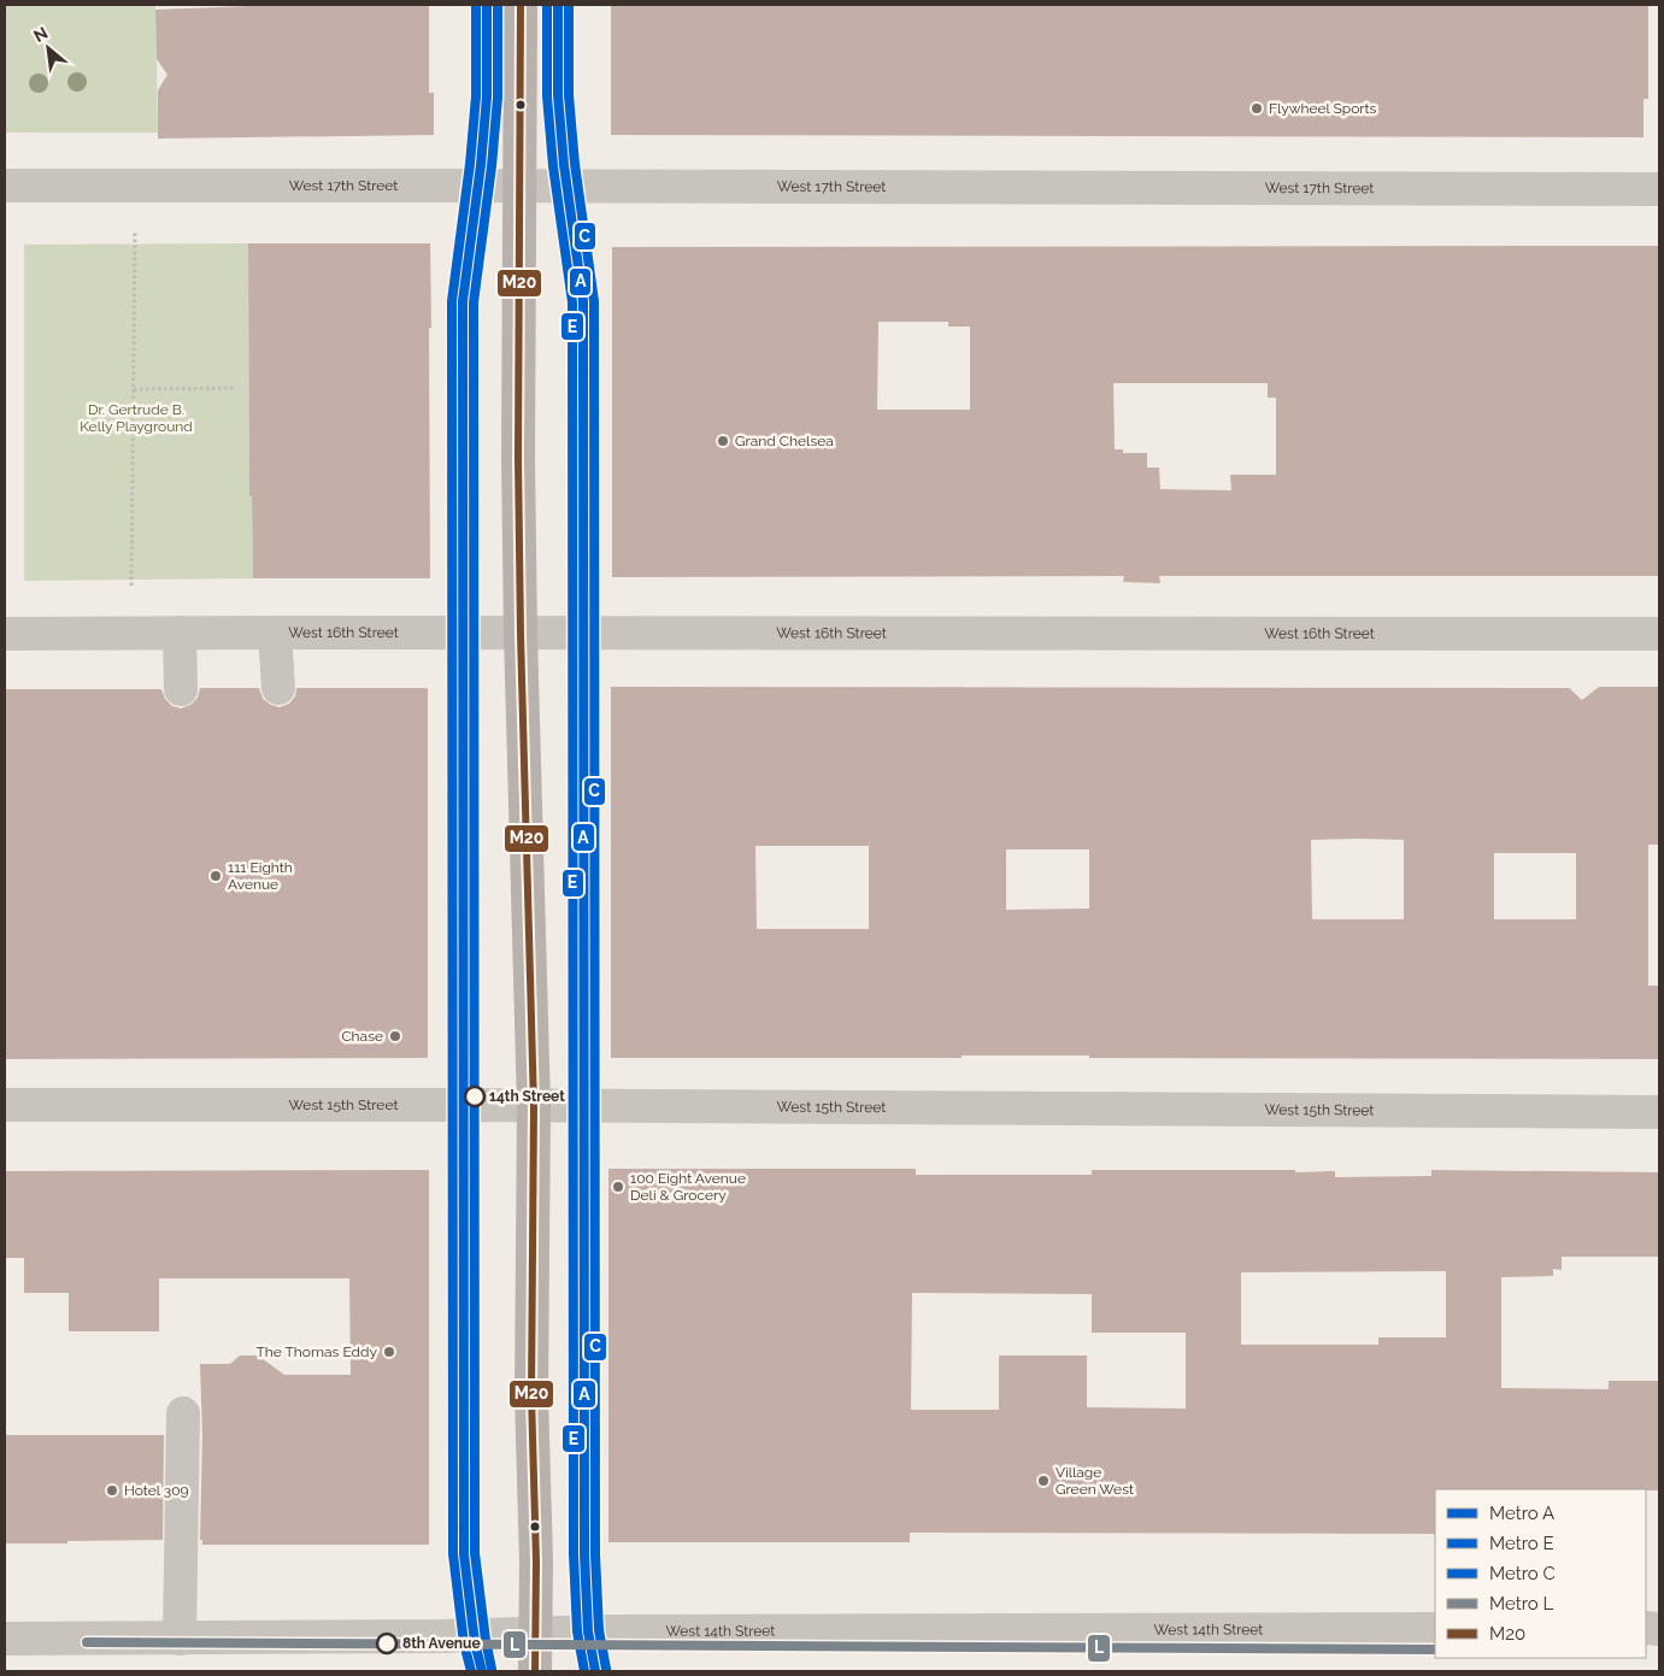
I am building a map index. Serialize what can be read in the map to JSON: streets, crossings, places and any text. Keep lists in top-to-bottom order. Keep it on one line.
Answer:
{"streets":{"street":["West 17th Street","West 16th Street","West 15th Street","West 14th Street"]},"parks":["Dr. Gertrude B. Kelly Playground"],"places":["Flywheel Sports","Grand Chelsea","111 Eighth Avenue","Chase","14th Street","100 Eight Avenue Deli & Grocery","The Thomas Eddy","Village Green West","Hotel 309","8th Avenue"],"lines":["metro line A","metro line E","metro line C","transit line M20","metro line L"],"legend":["Metro A","Metro E","Metro C","Metro L","M20"],"north":"top left"}
